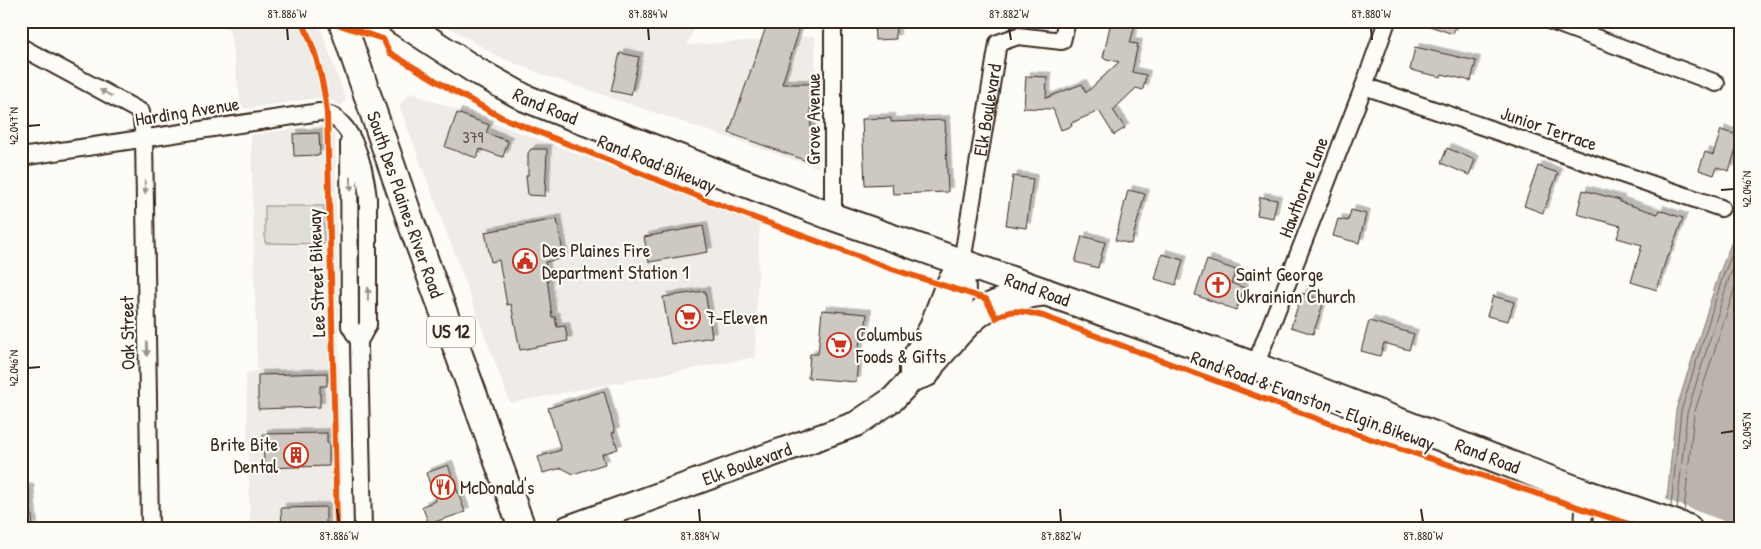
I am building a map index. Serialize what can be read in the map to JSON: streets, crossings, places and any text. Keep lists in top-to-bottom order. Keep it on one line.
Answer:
{"streets":{"main road":["Rand Road","Elk Boulevard","South Des Plaines River Road","US 12"],"street":["Harding Avenue","Grove Avenue","Junior Terrace","Hawthorne Lane","Oak Street"],"cycle path":["Rand Road Bikeway","Lee Street Bikeway"]},"crossings":[["Rand Road","Elk Boulevard"],["Rand Road","Grove Avenue"],["Rand Road","Hawthorne Lane"],["Harding Avenue","Oak Street"],["Junior Terrace","Hawthorne Lane"]],"places":{"public building":["Des Plaines Fire Department Station 1"],"church":["Saint George Ukrainian Church"],"supermarket":["7-Eleven","Columbus Foods & Gifts"],"building":["Brite Bite Dental"],"restaurant":["McDonald's"]},"house_numbers":["379"],"coordinates":["87.886°W","87.884°W","87.882°W","87.880°W","42.047°N","42.046°N","42.045°N"]}
